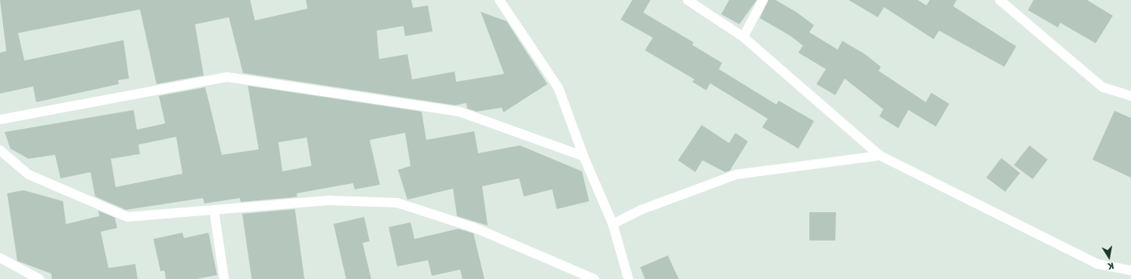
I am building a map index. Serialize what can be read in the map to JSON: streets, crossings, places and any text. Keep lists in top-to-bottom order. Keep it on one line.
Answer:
{"north":"bottom"}
